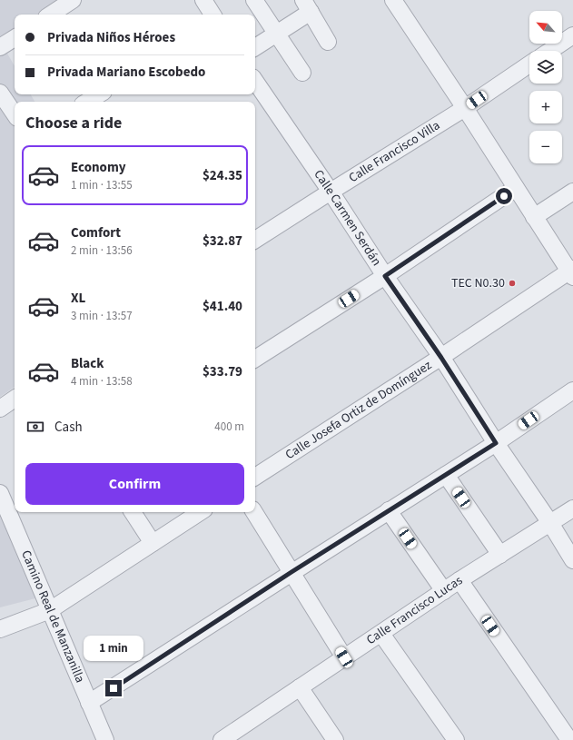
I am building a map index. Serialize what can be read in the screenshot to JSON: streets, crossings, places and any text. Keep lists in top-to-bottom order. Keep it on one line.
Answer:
{"streets":{"street":["Calle Francisco Villa","Calle Carmen Serdán","Calle Josefa Ortiz de Domínguez","Calle Francisco Lucas","Camino Real de Manzanilla"]},"crossings":[["Calle Francisco Villa","Calle Carmen Serdán"],["Calle Carmen Serdán","Calle Josefa Ortiz de Domínguez"],["Calle Carmen Serdán","Calle Francisco Lucas"]],"places":["TEC N0.30"],"north":"top left","page":{"map_buttons":["+","−"],"banner":["Privada Niños Héroes","Privada Mariano Escobedo"],"heading":"Choose a ride","list":[{"name":"Economy","note":"1 min · 13:55","value":"$24.35"},{"name":"Comfort","note":"2 min · 13:56","value":"$32.87"},{"name":"XL","note":"3 min · 13:57","value":"$41.40"},{"name":"Black","note":"4 min · 13:58","value":"$33.79"}],"pay":["Cash","400 m"],"buttons":"Confirm","bubble":"1 min"}}
